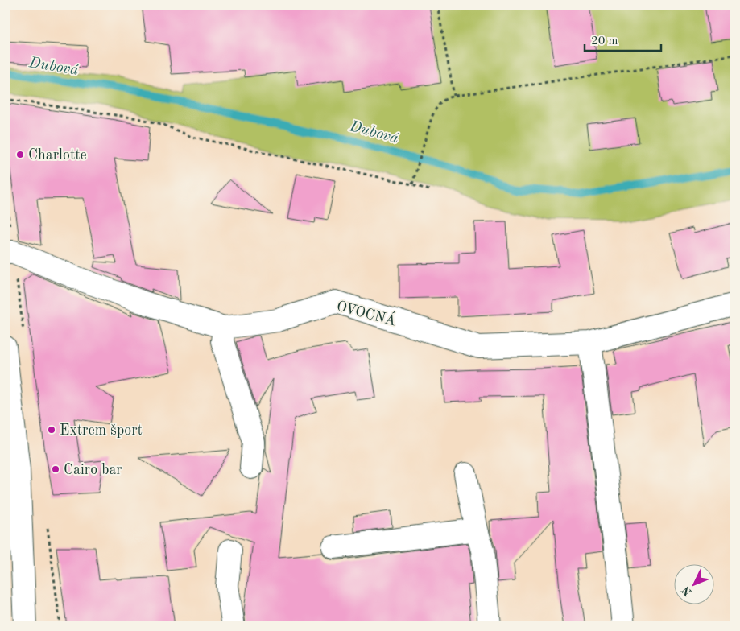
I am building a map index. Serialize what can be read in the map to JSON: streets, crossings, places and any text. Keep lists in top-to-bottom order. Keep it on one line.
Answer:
{"streets":{"street":["OVOCNÁ"]},"water":["Dubová"],"places":["Charlotte","Extrem šport","Cairo bar"],"scale_bar":"20 m","north":"bottom left"}
